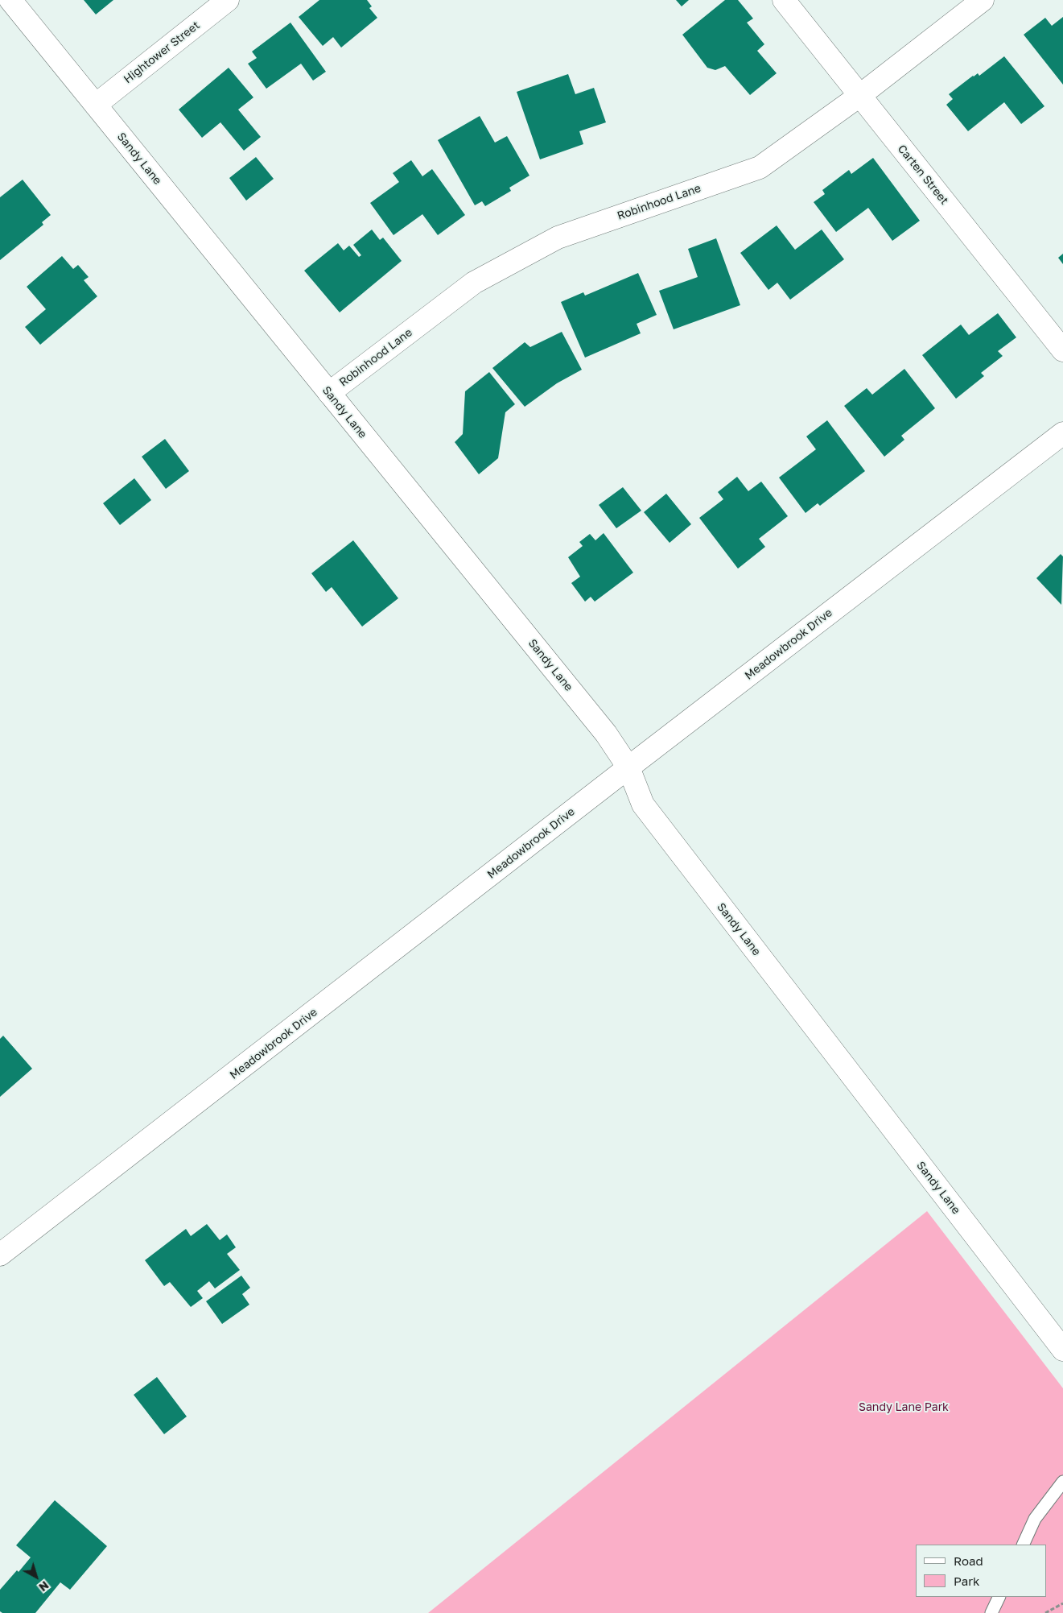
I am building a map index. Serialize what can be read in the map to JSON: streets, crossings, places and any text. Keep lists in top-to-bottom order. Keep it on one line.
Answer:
{"streets":{"street":["Hightower Street","Sandy Lane","Carten Street","Robinhood Lane","Meadowbrook Drive"]},"crossings":[["Hightower Street","Sandy Lane"],["Sandy Lane","Robinhood Lane"],["Sandy Lane","Meadowbrook Drive"],["Carten Street","Robinhood Lane"]],"parks":["Sandy Lane Park"],"legend":["Road","Park"],"north":"bottom right"}
